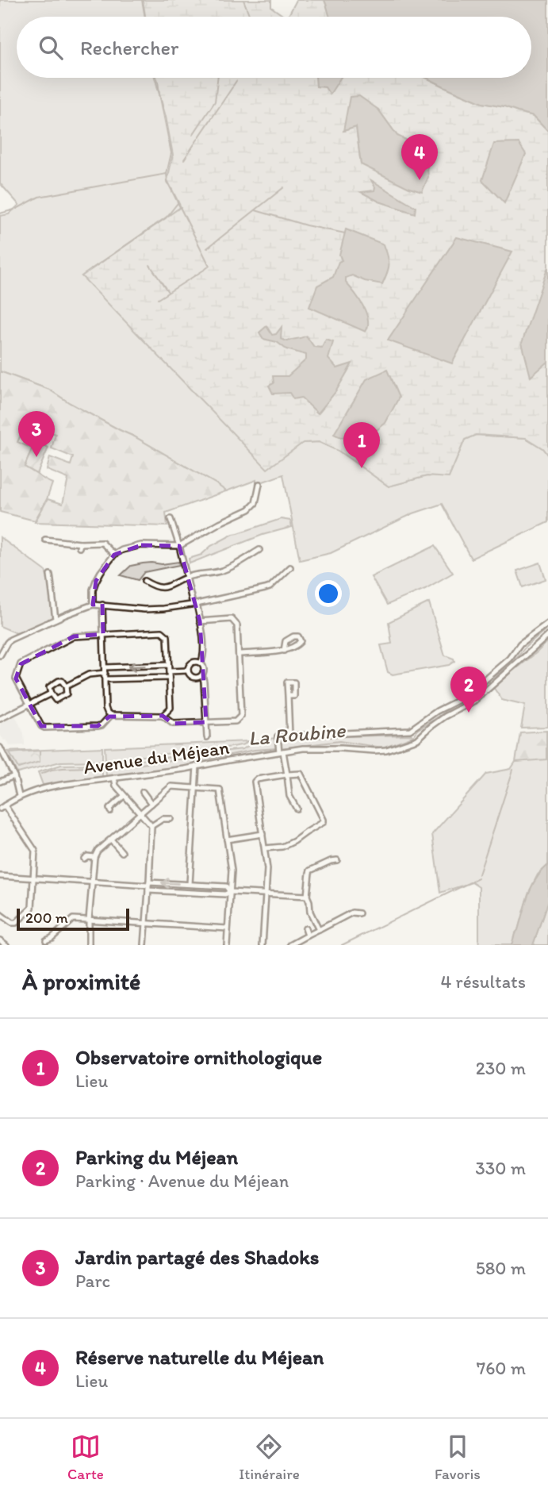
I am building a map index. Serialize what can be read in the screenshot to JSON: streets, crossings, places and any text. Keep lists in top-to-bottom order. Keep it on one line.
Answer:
{"streets":{"street":["Avenue du Méjean"]},"water":["La Roubine"],"scale_bar":"200 m","page":{"search":"Rechercher","pins":["4","3","1","2"],"scale":"200 m","heading":["À proximité","4 résultats"],"list":[{"mark":"1","name":"Observatoire ornithologique","note":"Lieu","value":"230 m"},{"mark":"2","name":"Parking du Méjean","note":"Parking · Avenue du Méjean","value":"330 m"},{"mark":"3","name":"Jardin partagé des Shadoks","note":"Parc","value":"580 m"},{"mark":"4","name":"Réserve naturelle du Méjean","note":"Lieu","value":"760 m"}],"nav":["Carte","Itinéraire","Favoris"]}}
